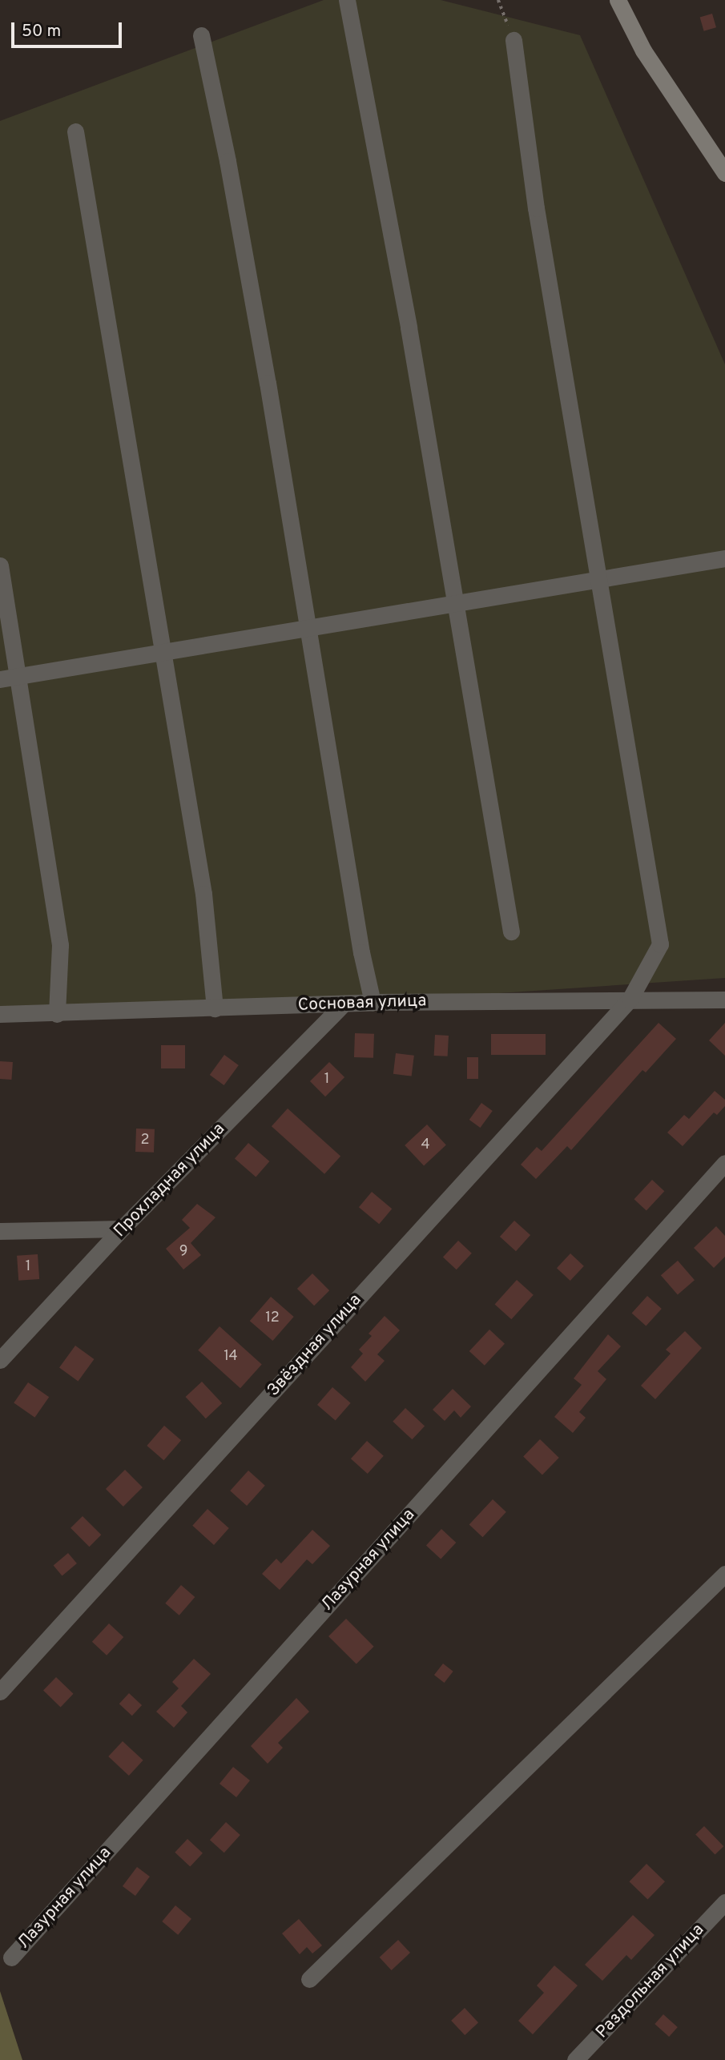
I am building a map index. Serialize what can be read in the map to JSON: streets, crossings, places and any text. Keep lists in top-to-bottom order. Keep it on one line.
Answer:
{"streets":{"street":["Сосновая улица","Прохладная улица","Звёздная улица","Лазурная улица","Раздольная улица"]},"crossings":[["Сосновая улица","Прохладная улица"],["Сосновая улица","Звёздная улица"]],"house_numbers":["1","2","4","9","1","12","14"],"scale_bar":"50 m"}
